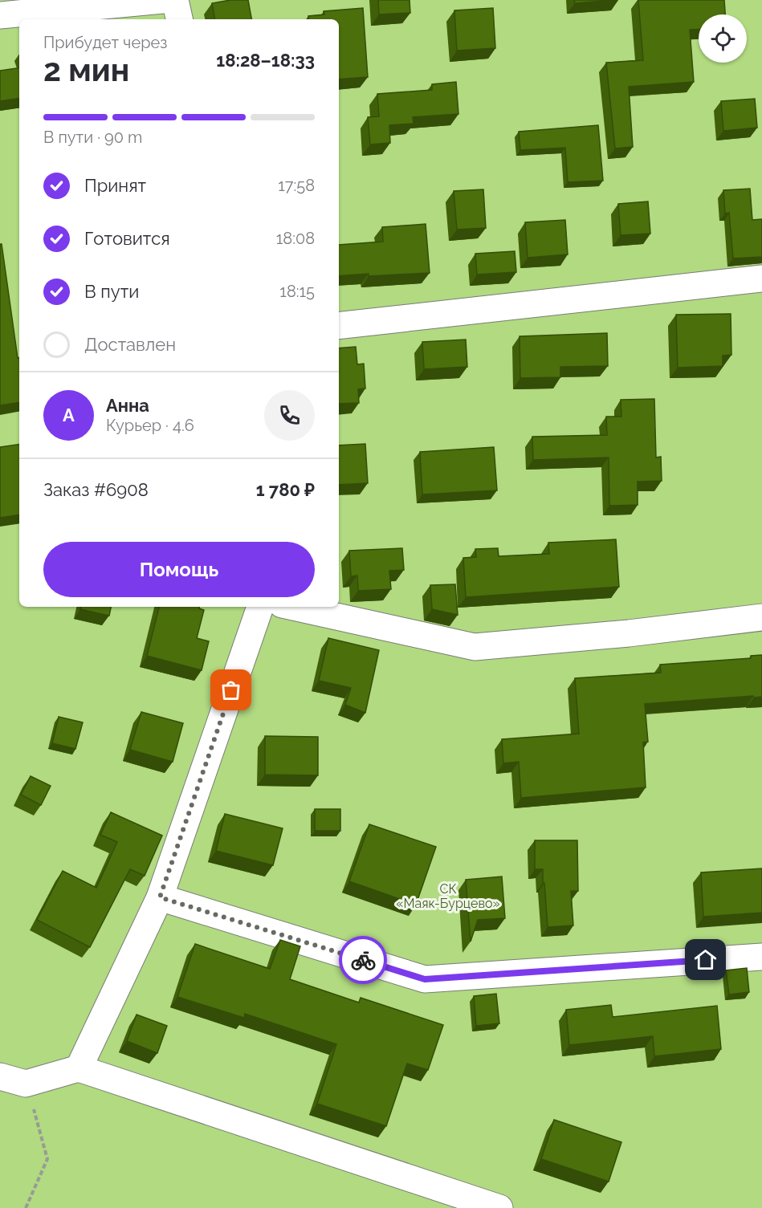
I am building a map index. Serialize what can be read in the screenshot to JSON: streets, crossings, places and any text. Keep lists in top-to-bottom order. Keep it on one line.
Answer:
{"parks":["СК «Маяк-Бурцево»"],"page":{"heading":["2 мин","Прибудет через","18:28–18:33"],"panel":["Анна","Курьер · 4.6","Заказ #6908","1 780 ₽"],"bar":"В пути · 90 m","list":[["Принят","17:58"],["Готовится","18:08"],["В пути","18:15"],"Доставлен"],"round":"А","buttons":"Помощь"}}
